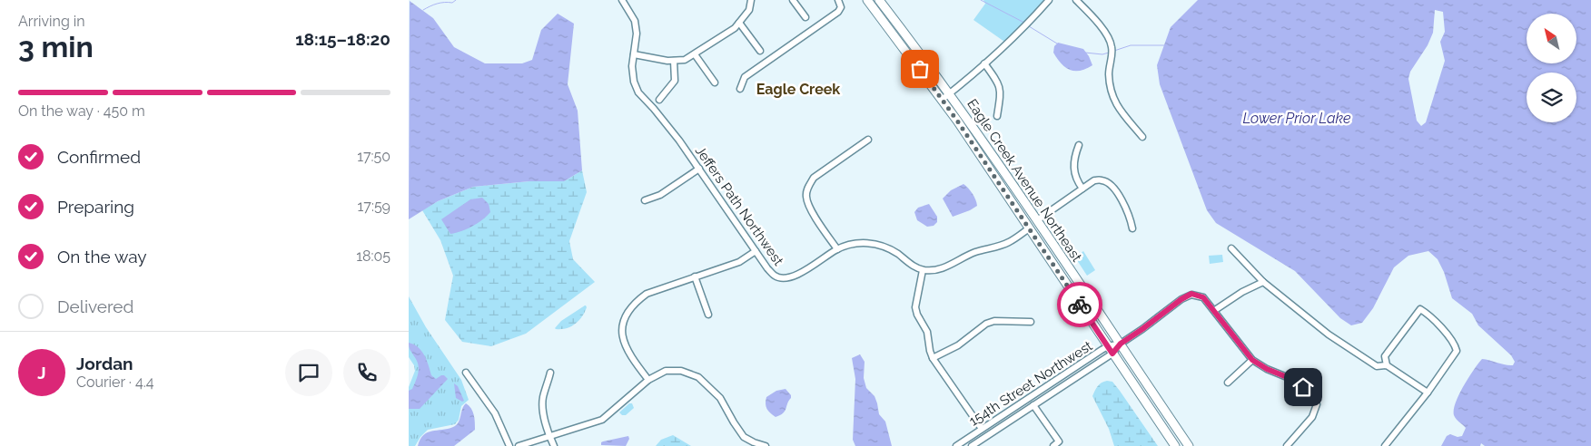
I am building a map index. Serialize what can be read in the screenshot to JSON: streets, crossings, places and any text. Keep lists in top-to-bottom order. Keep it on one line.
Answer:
{"streets":{"main road":["Eagle Creek Avenue Northeast"],"street":["Jeffers Path Northwest","154th Street Northwest"]},"crossings":[["Eagle Creek Avenue Northeast","154th Street Northwest"]],"districts":["Eagle Creek"],"water":["Lower Prior Lake"],"north":"top left","page":{"heading":["3 min","Arriving in","18:15–18:20"],"panel":["Jordan","Courier · 4.4"],"bar":"On the way · 450 m","list":[["Confirmed","17:50"],["Preparing","17:59"],["On the way","18:05"],"Delivered"],"round":"J"}}
